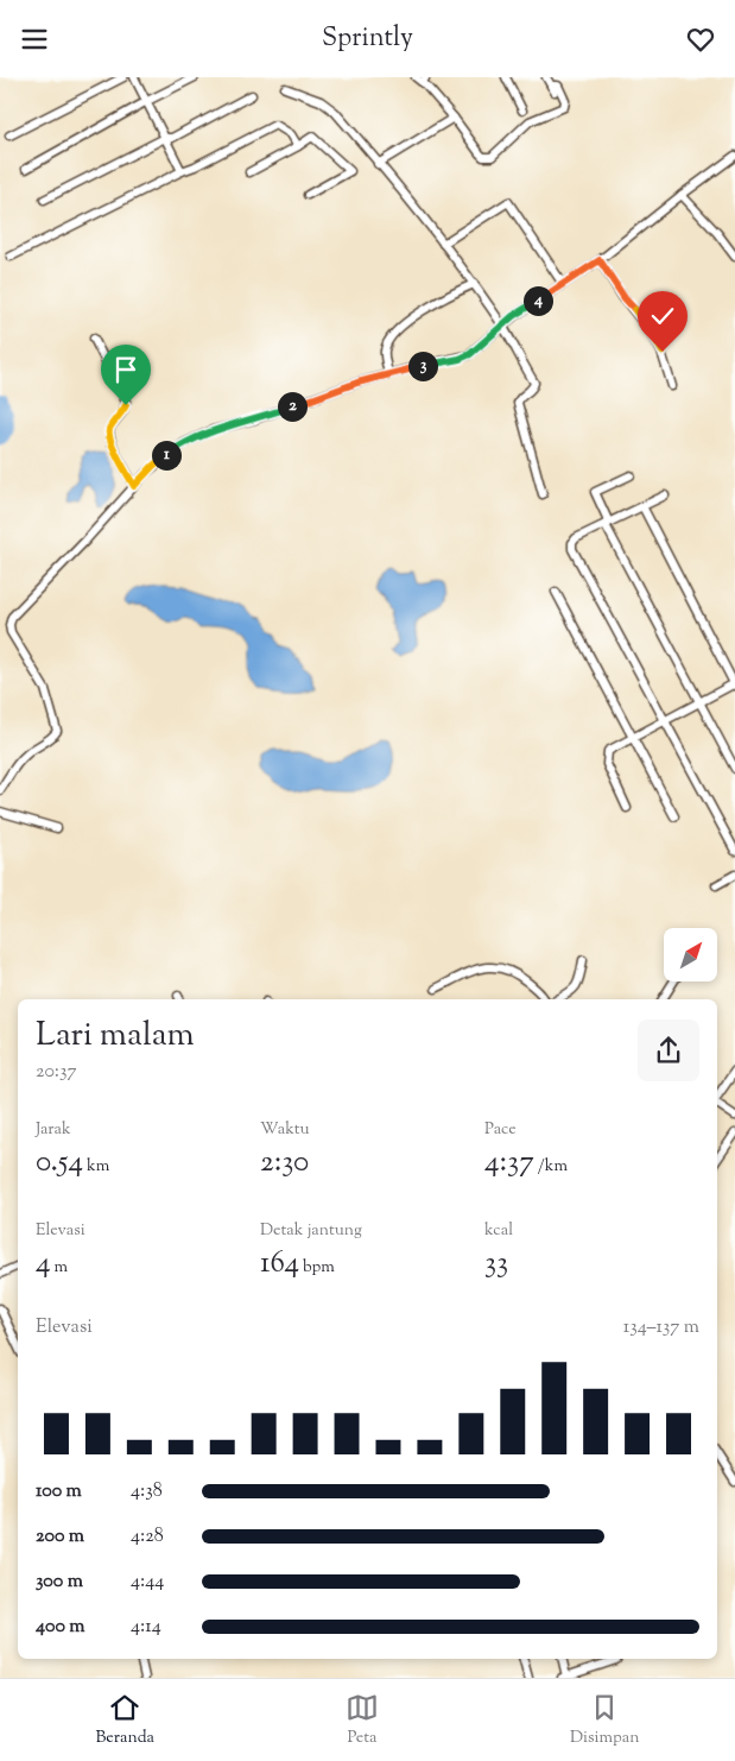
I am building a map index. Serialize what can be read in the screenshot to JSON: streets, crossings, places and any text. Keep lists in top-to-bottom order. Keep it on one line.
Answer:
{"north":"top right","page":{"header":"Sprintly","pins":["4","3","2","1"],"heading":["Lari malam","20:37"],"stats":[["Jarak","0.54 km"],["Waktu","2:30"],["Pace","4:37 /km"],["Elevasi","4 m"],["Detak jantung","164 bpm"],["kcal","33"]],"chart":["Elevasi","134–137 m"],"list":[{"name":"100 m","note":"4:38"},{"name":"200 m","note":"4:28"},{"name":"300 m","note":"4:44"},{"name":"400 m","note":"4:14"}],"tabs":["Beranda","Peta","Disimpan"]}}
